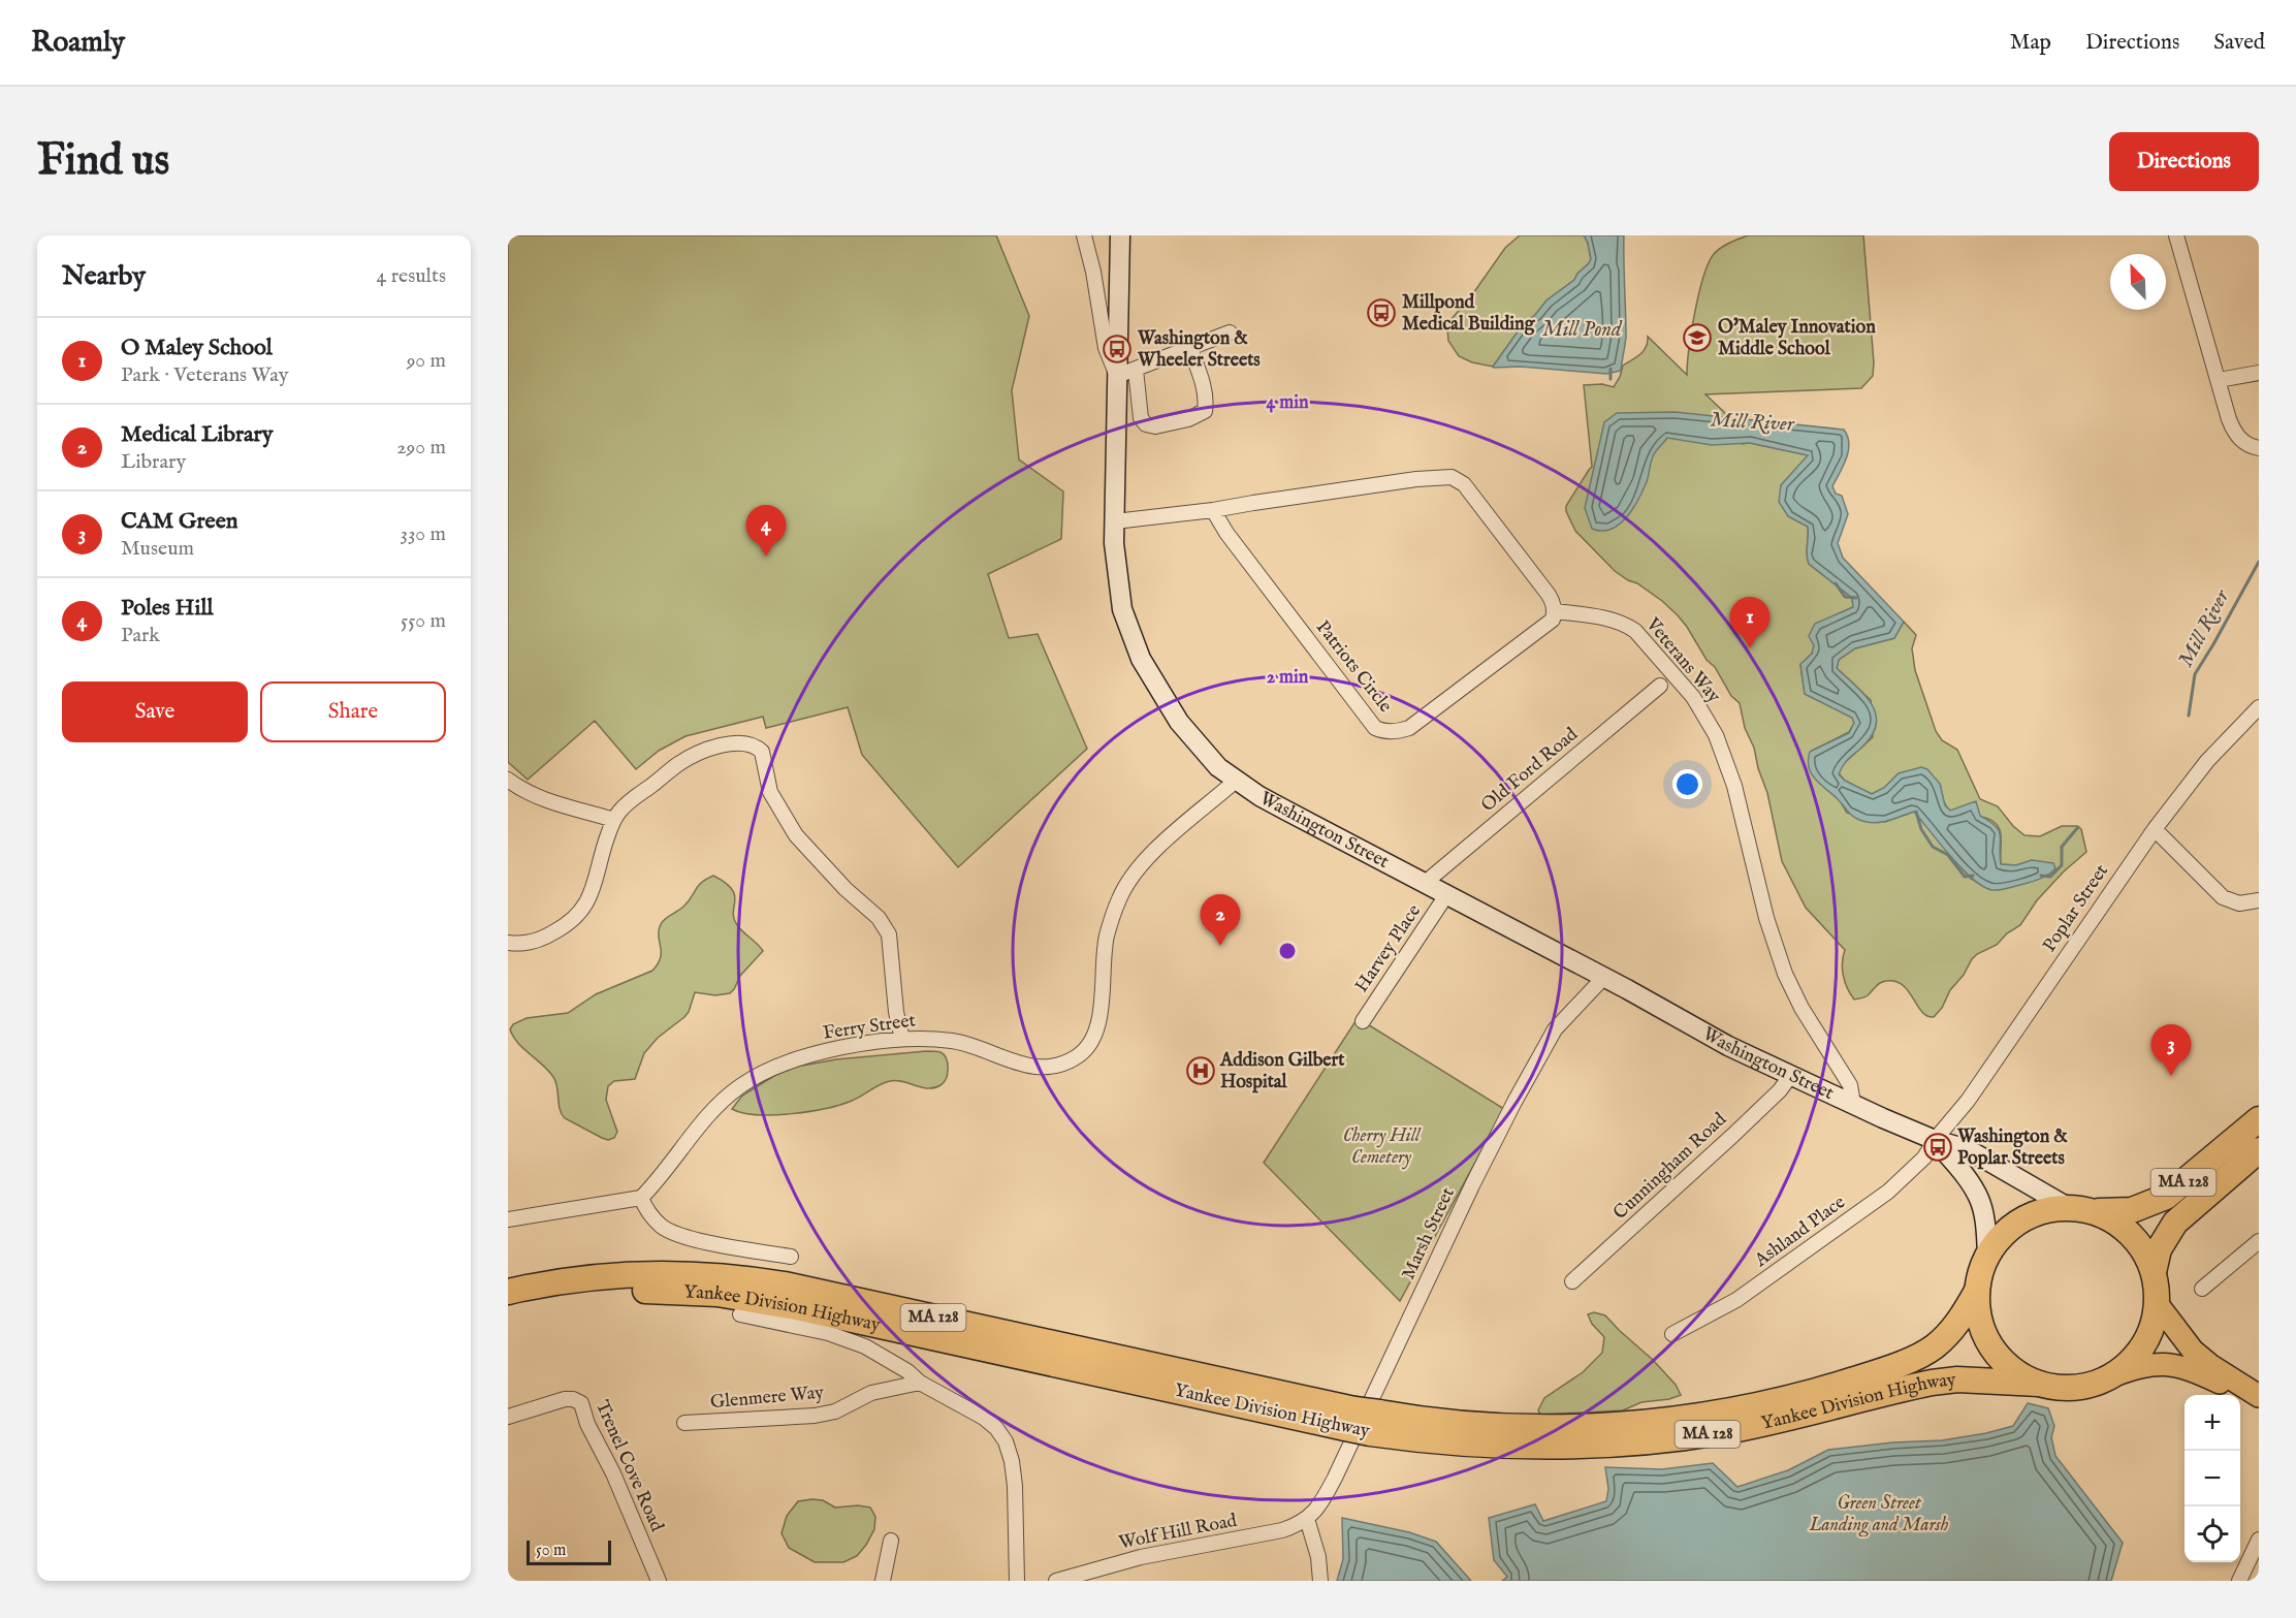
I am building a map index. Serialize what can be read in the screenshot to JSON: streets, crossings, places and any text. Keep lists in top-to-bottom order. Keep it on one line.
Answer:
{"streets":{"highway":["MA 128","Yankee Division Highway"],"main road":["Washington Street"],"street":["Veterans Way","Patriots Circle","Old Ford Road","Poplar Street","Harvey Place","Ferry Street","Cunningham Road","Ashland Place","Marsh Street","Glenmere Way","Trenel Cove Road","Wolf Hill Road"]},"crossings":[["Veterans Way","Patriots Circle"],["Veterans Way","Washington Street"],["Old Ford Road","Washington Street"],["Washington Street","Poplar Street"],["Washington Street","Harvey Place"],["Washington Street","Ferry Street"],["Washington Street","Cunningham Road"],["Washington Street","MA 128"],["Washington Street","Ashland Place"],["Washington Street","Marsh Street"],["Washington Street","Yankee Division Highway"],["Poplar Street","Ashland Place"],["MA 128","Yankee Division Highway"],["Marsh Street","Wolf Hill Road"]],"water":["Mill Pond","Mill River"],"parks":["Cherry Hill Cemetery","Green Street Landing and Marsh"],"places":{"bus stop":["Millpond Medical Building","Washington & Wheeler Streets","Washington & Poplar Streets"],"school or university":["O'Maley Innovation Middle School"],"hospital":["Addison Gilbert Hospital"]},"scale_bar":"50 m","north":"top left","page":{"header":"Roamly","nav":["Map","Directions","Saved"],"buttons":["Directions",["Save","Share"]],"title":"Find us","heading":["Nearby","4 results"],"list":[{"mark":"1","name":"O Maley School","note":"Park · Veterans Way","value":"90 m"},{"mark":"2","name":"Medical Library","note":"Library","value":"290 m"},{"mark":"3","name":"CAM Green","note":"Museum","value":"330 m"},{"mark":"4","name":"Poles Hill","note":"Park","value":"550 m"}],"pins":["4","1","2","3"],"map_buttons":["+","−"],"scale":"50 m"},"rings":["4 min","2 min"]}
